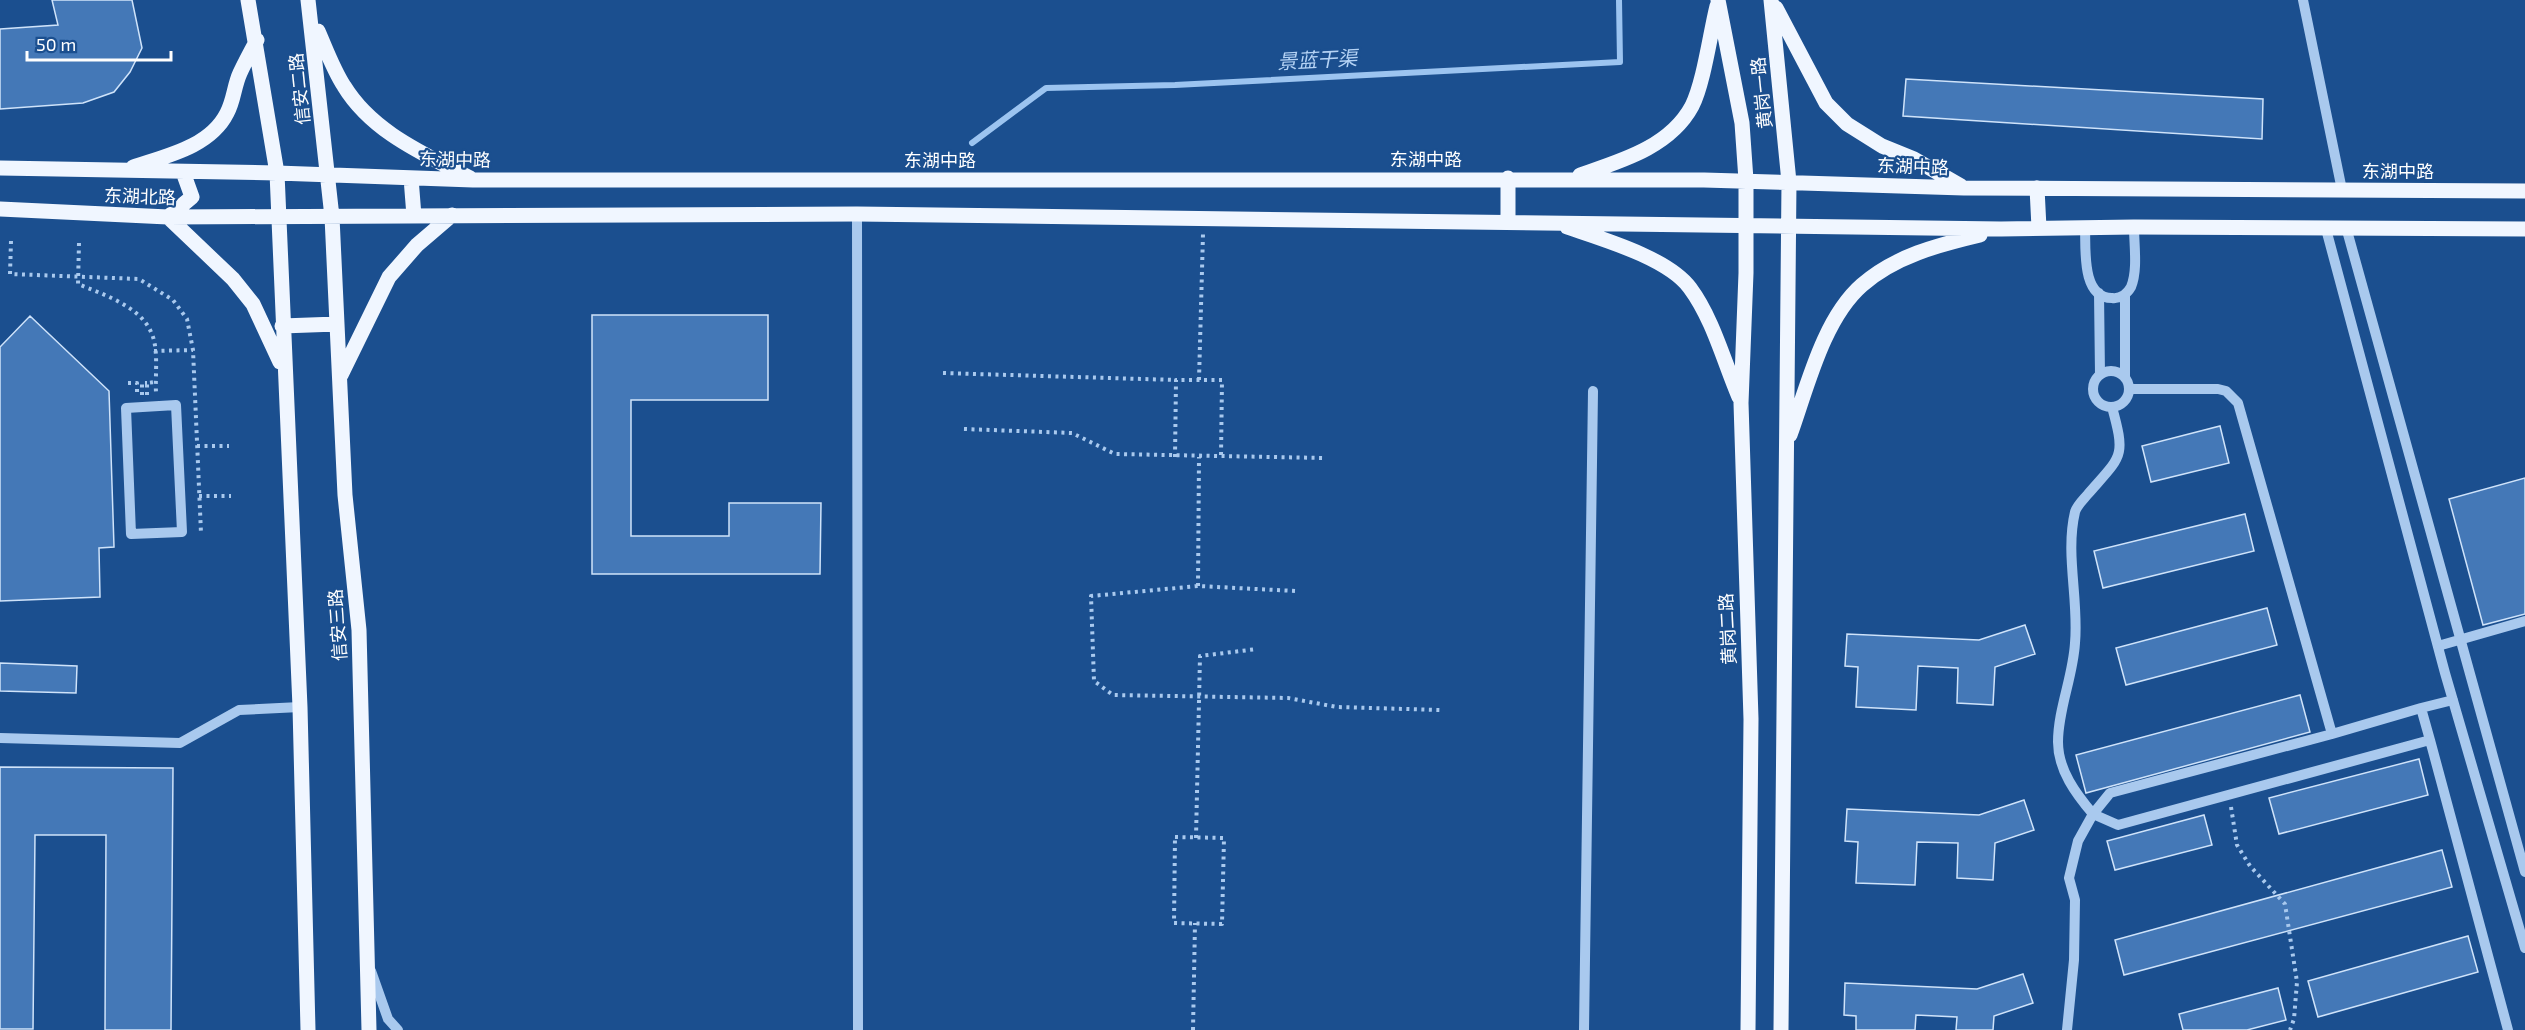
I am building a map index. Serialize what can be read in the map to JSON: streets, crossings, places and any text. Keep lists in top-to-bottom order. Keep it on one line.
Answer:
{"streets":{"main road":["信安二路","黄岗一路","东湖中路","东湖北路","信安三路","黄岗二路"]},"crossings":[["信安二路","东湖中路"],["信安二路","东湖北路"],["信安二路","信安三路"],["黄岗一路","东湖中路"],["黄岗一路","黄岗二路"],["东湖中路","东湖北路"],["东湖北路","信安三路"]],"water":["景蓝干渠"],"scale_bar":"50 m"}
